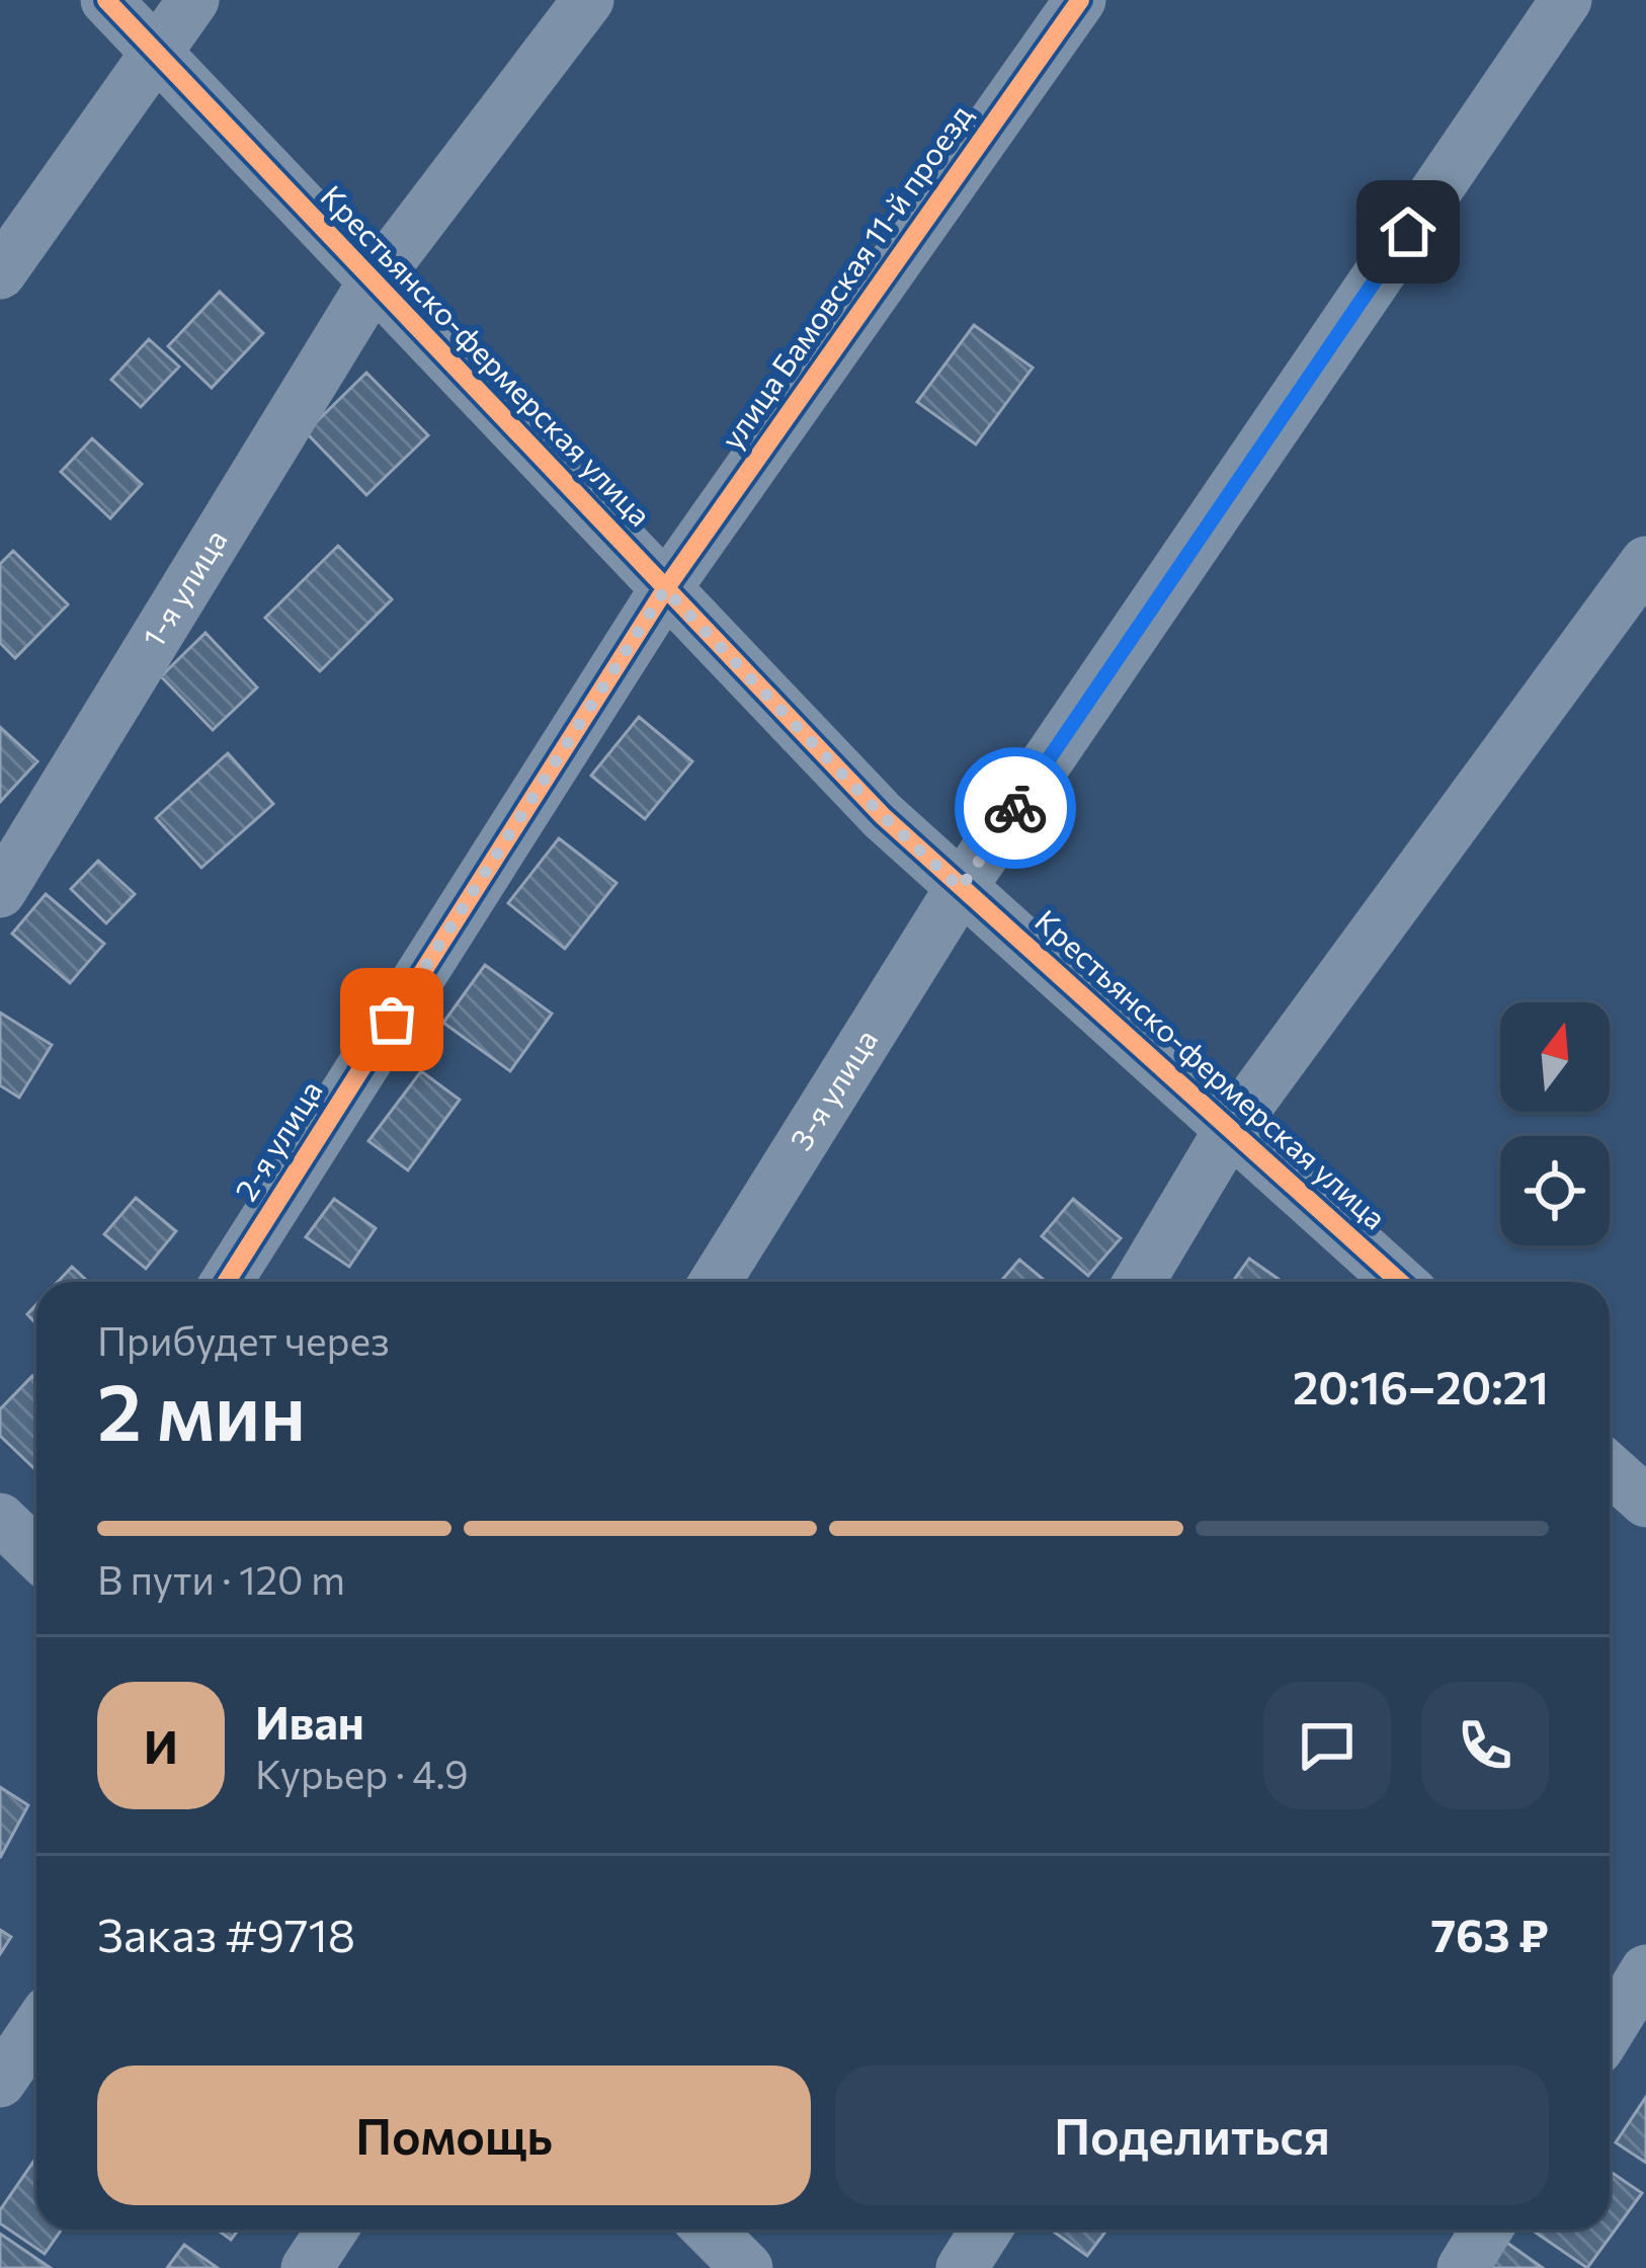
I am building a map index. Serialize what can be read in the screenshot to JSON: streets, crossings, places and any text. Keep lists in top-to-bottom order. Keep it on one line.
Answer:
{"streets":{"street":["улица Бамовская 11-й проезд","Крестьянско-фермерская улица","1-я улица","3-я улица","2-я улица"]},"crossings":[["улица Бамовская 11-й проезд","Крестьянско-фермерская улица"],["улица Бамовская 11-й проезд","2-я улица"],["Крестьянско-фермерская улица","1-я улица"],["Крестьянско-фермерская улица","3-я улица"],["Крестьянско-фермерская улица","2-я улица"]],"north":"top","page":{"heading":["2 мин","Прибудет через","20:16–20:21"],"panel":["Иван","Курьер · 4.9","Заказ #9718","763 ₽"],"bar":"В пути · 120 m","round":"И","buttons":["Помощь","Поделиться"]}}
